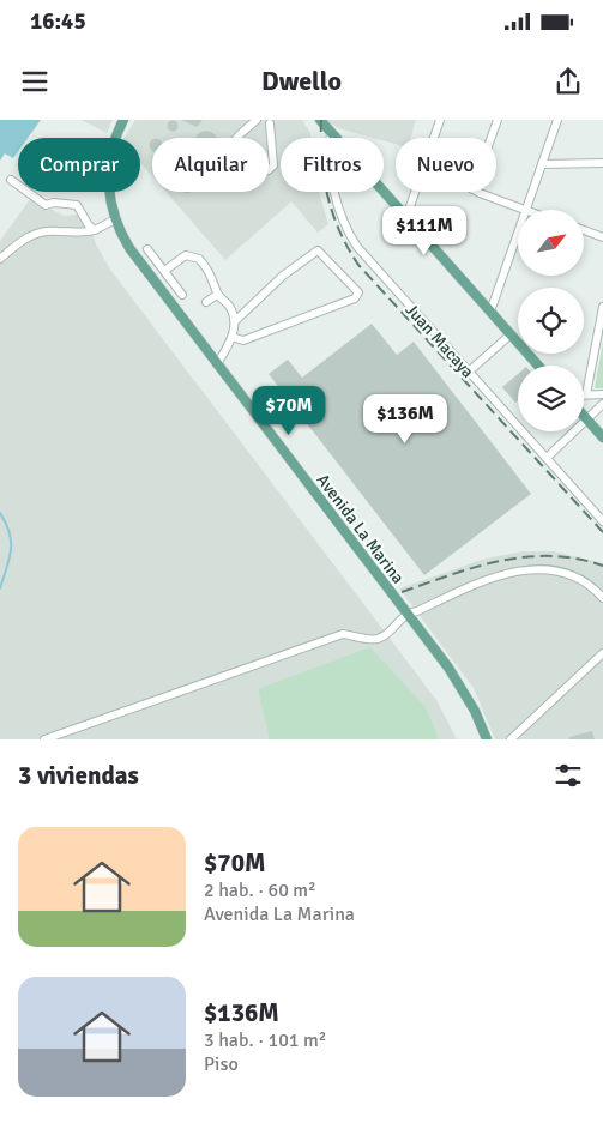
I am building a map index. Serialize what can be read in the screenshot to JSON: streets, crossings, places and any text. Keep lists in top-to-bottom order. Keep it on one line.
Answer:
{"streets":{"main road":["Avenida La Marina"],"street":["Juan Macaya"]},"north":"top right","page":{"status":"16:45","header":"Dwello","chip":["Comprar","Alquilar","Filtros","Nuevo"],"price":["$111M","$70M","$136M"],"heading":"3 viviendas","list":[{"name":"$70M","note":"2 hab. · 60 m² · Avenida La Marina"},{"name":"$136M","note":"3 hab. · 101 m² · Piso"}]}}
